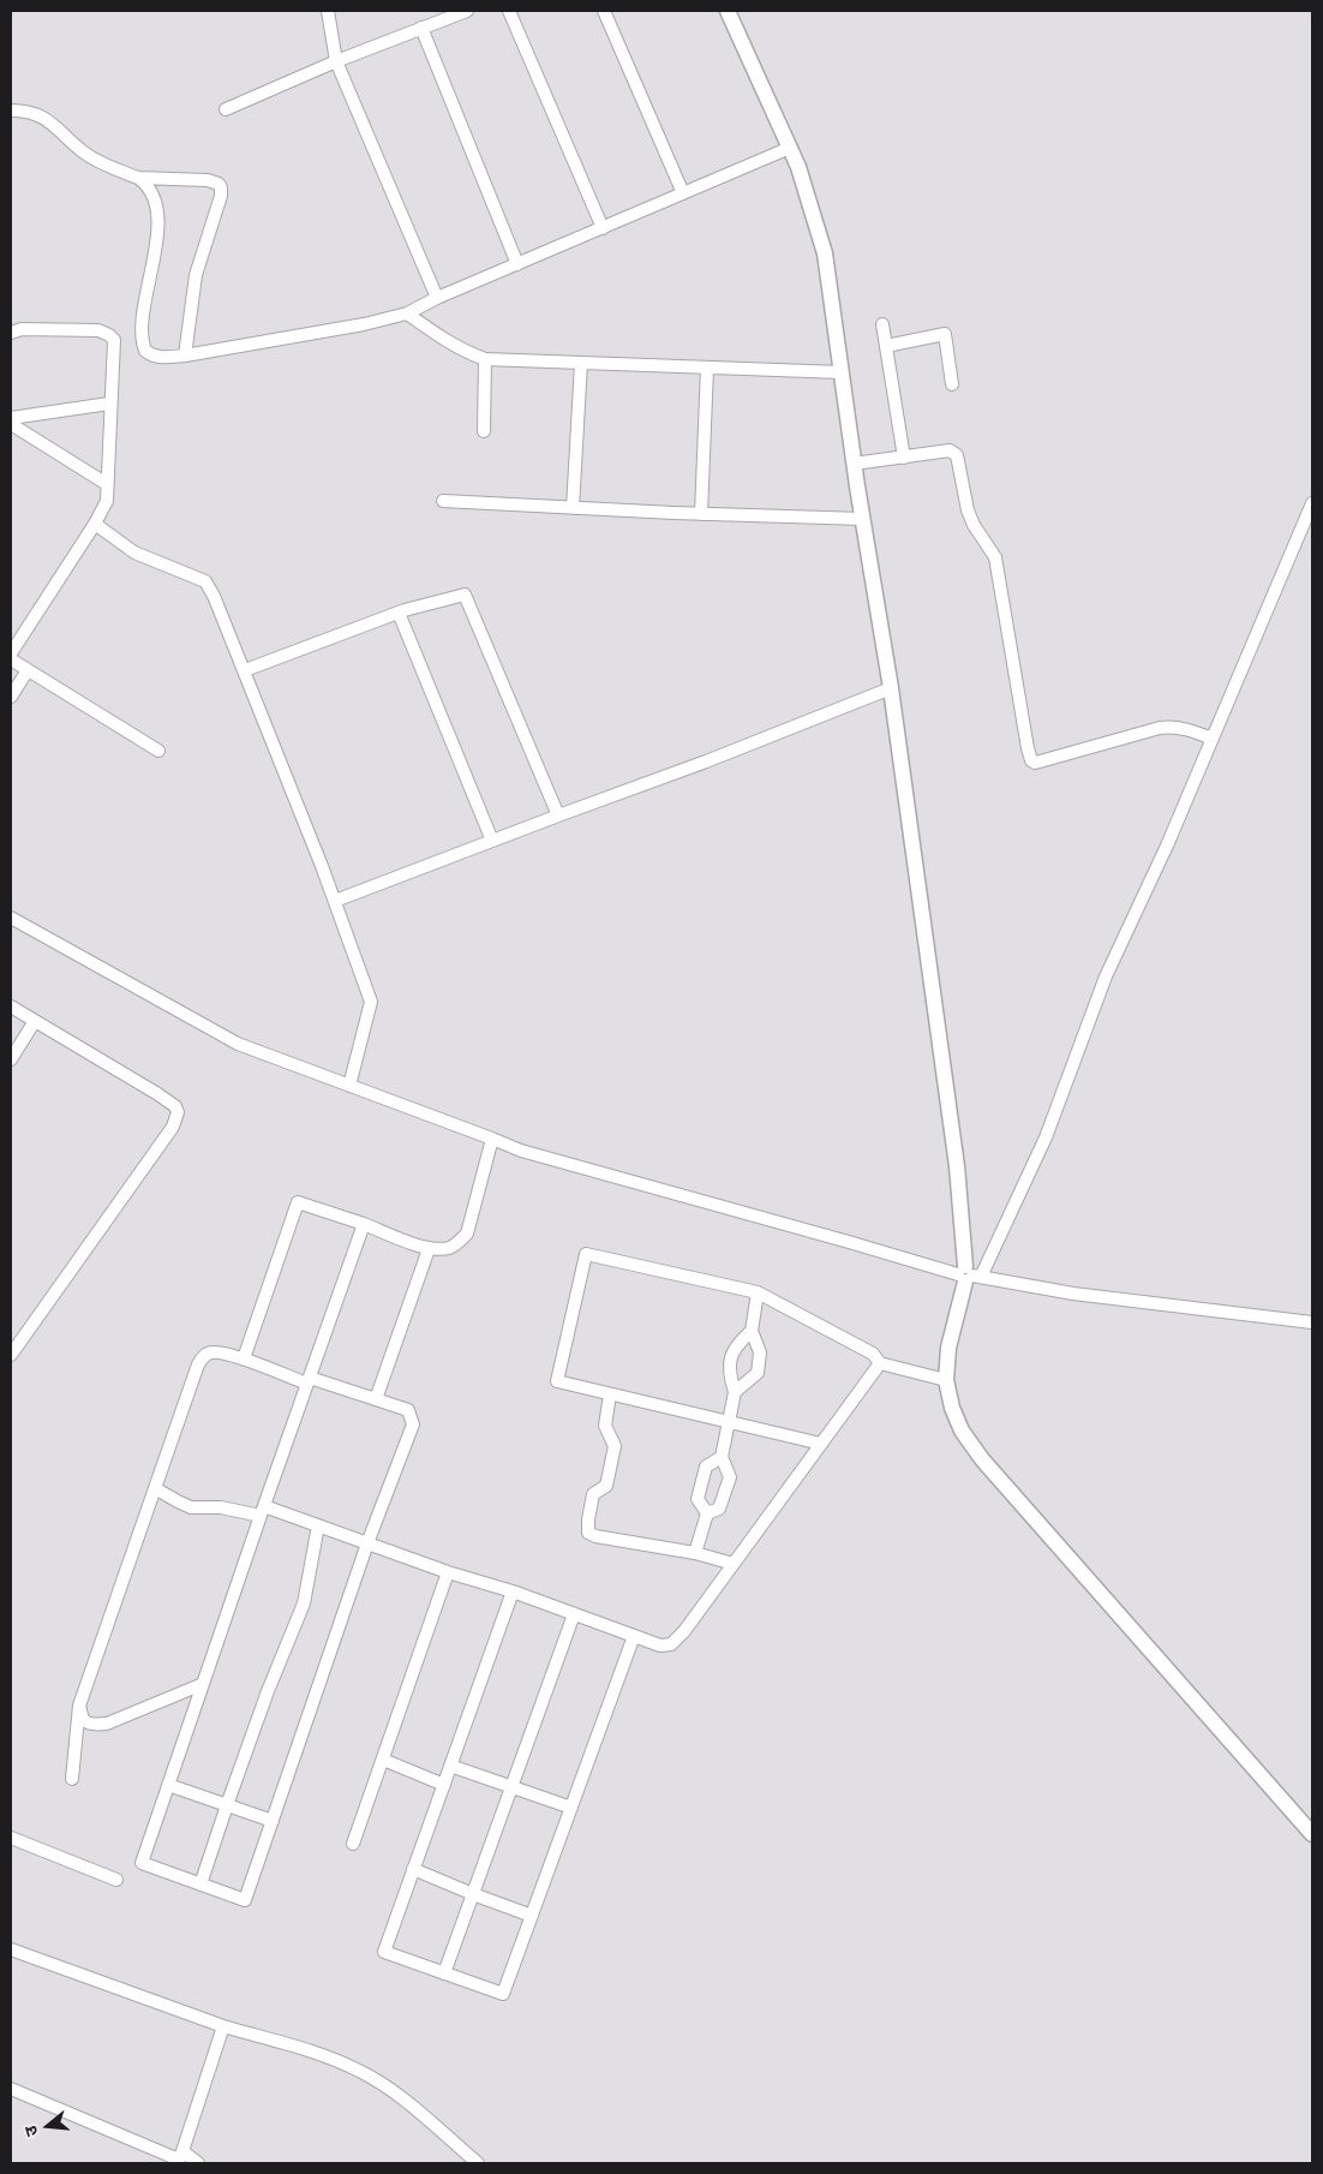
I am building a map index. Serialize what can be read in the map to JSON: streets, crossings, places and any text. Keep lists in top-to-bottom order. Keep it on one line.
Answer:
{"north":"left"}
